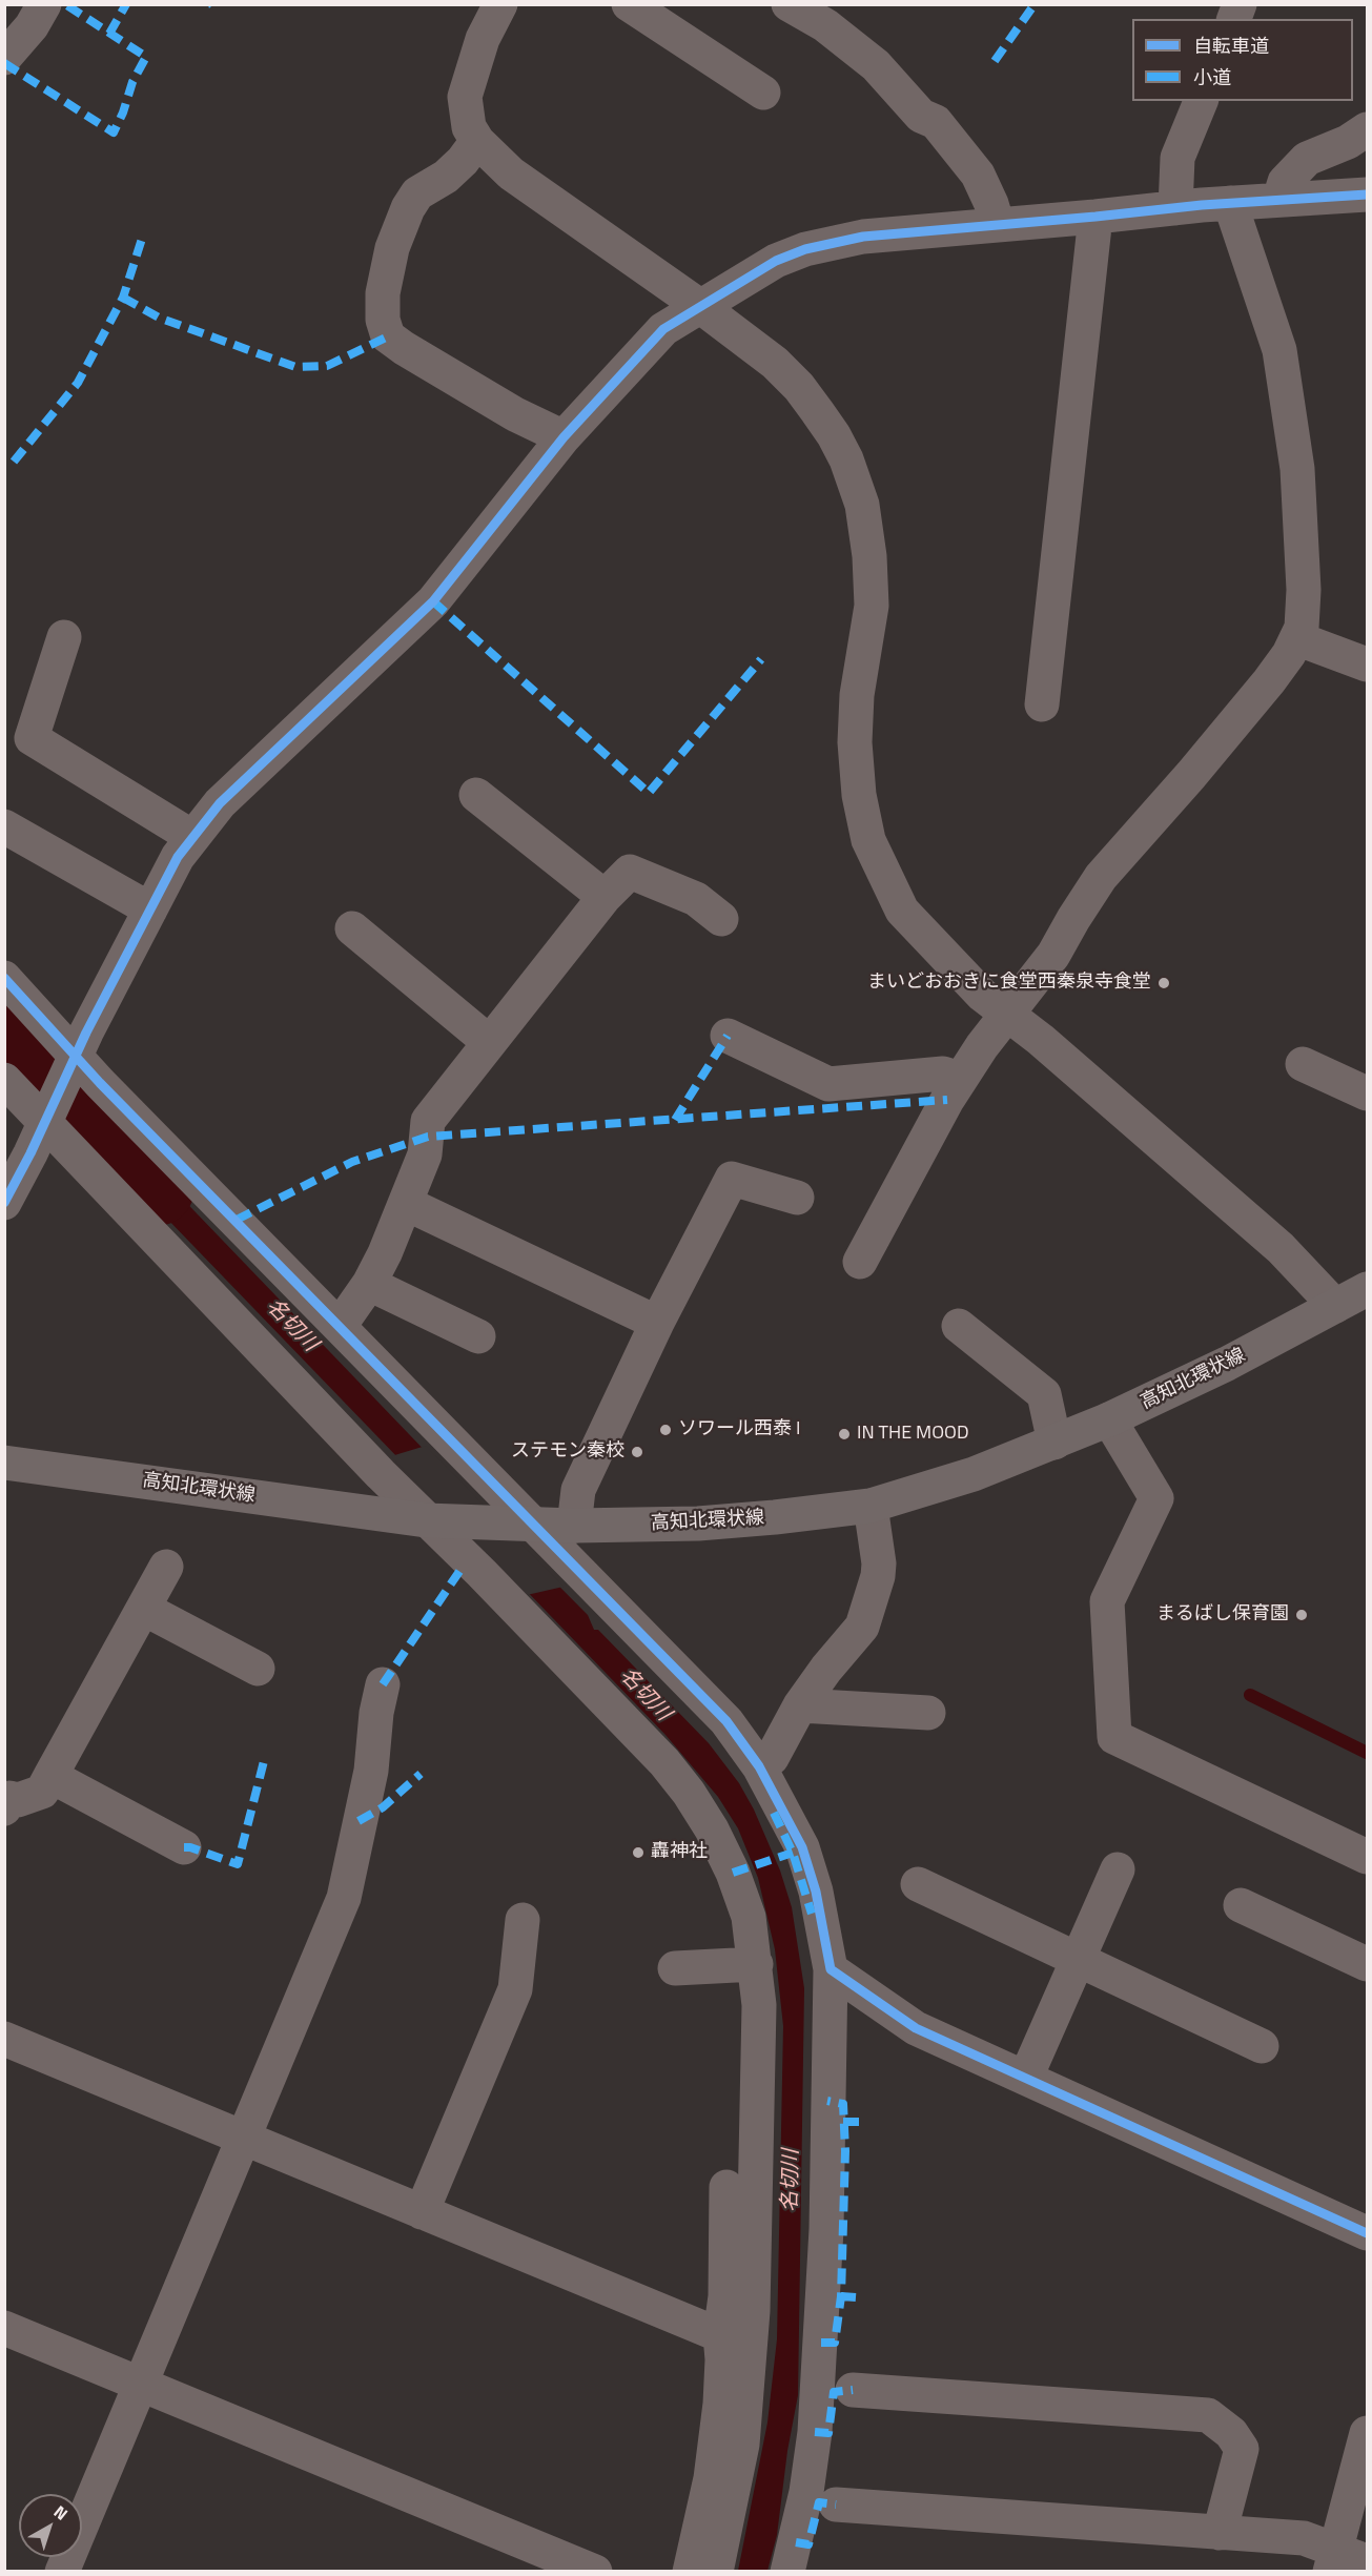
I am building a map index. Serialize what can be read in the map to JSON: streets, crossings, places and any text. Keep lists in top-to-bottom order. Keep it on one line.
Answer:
{"streets":{"main road":["高知北環状線"]},"water":["名切川"],"places":["まいどおおきに食堂西秦泉寺食堂","ソワール西泰 I","IN THE MOOD","ステモン秦校","まるばし保育園","轟神社"],"legend":["自転車道","小道"],"north":"top right"}
